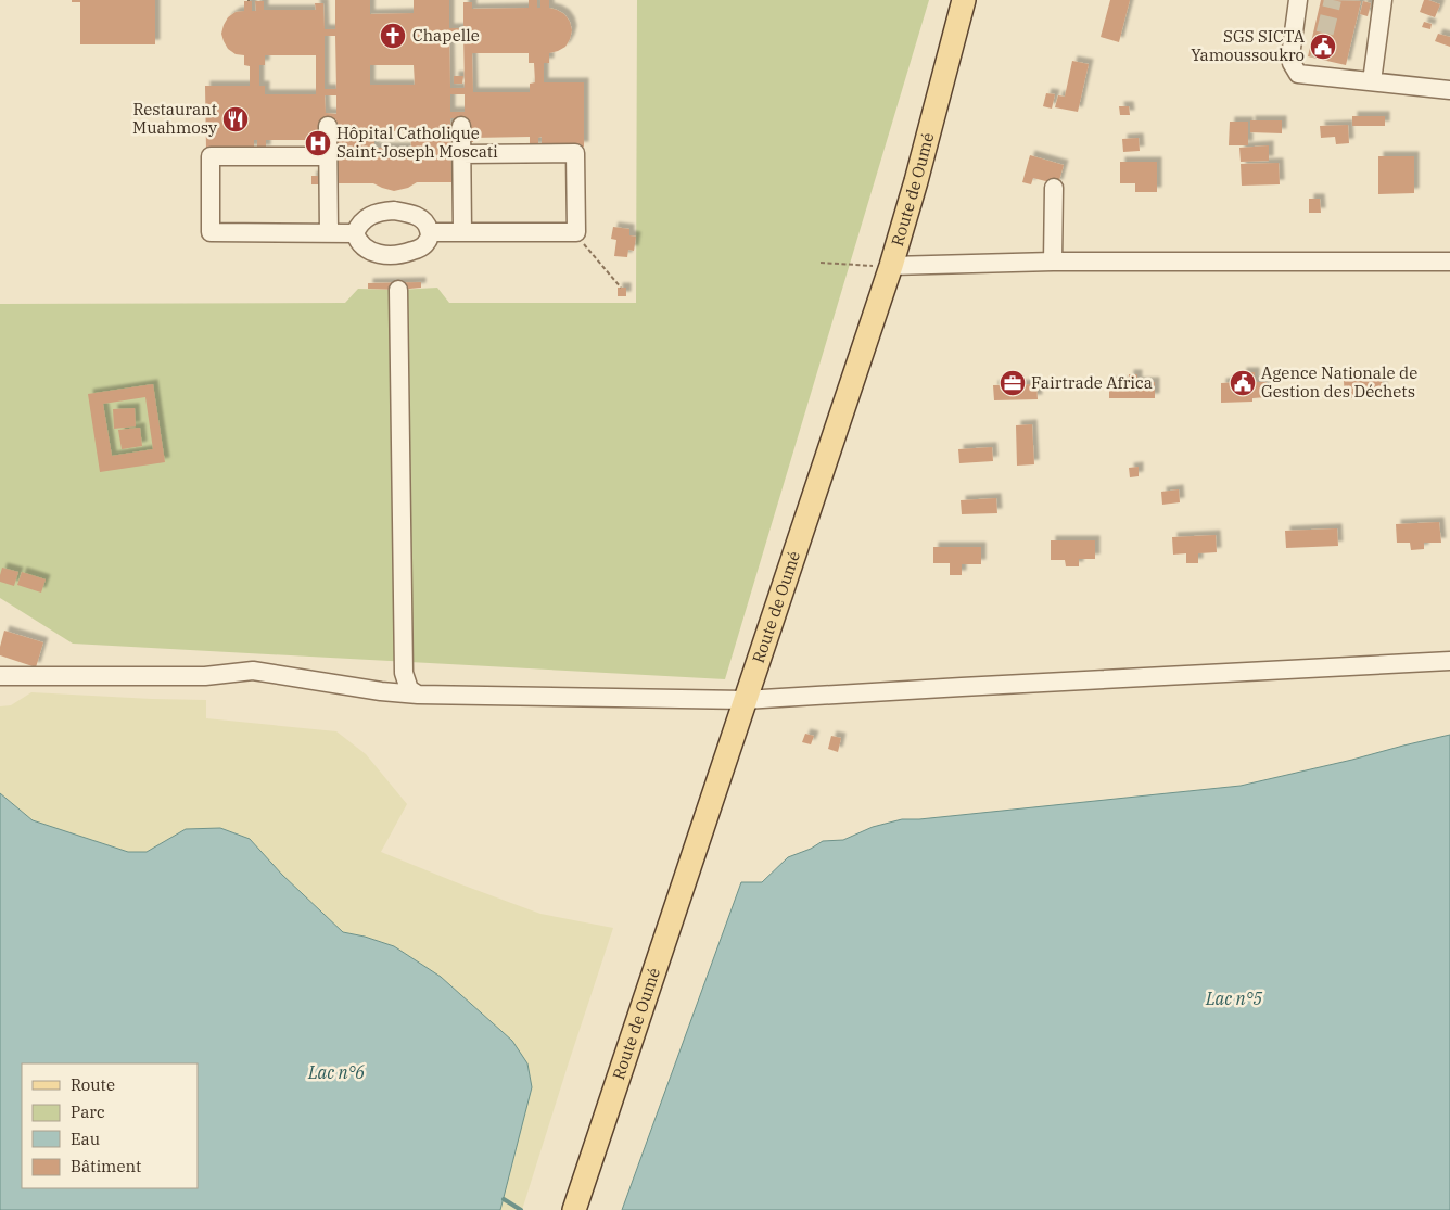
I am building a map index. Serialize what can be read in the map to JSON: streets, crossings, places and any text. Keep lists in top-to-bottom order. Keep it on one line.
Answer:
{"streets":{"main road":["Route de Oumé"]},"water":["Lac n°5","Lac n°6"],"places":{"church":["Chapelle"],"public building":["SGS SICTA Yamoussoukro","Agence Nationale de Gestion des Déchets"],"restaurant":["Restaurant Muahmosy"],"hospital":["Hôpital Catholique Saint-Joseph Moscati"],"office":["Fairtrade Africa"]},"legend":["Route","Parc","Eau","Bâtiment"]}
